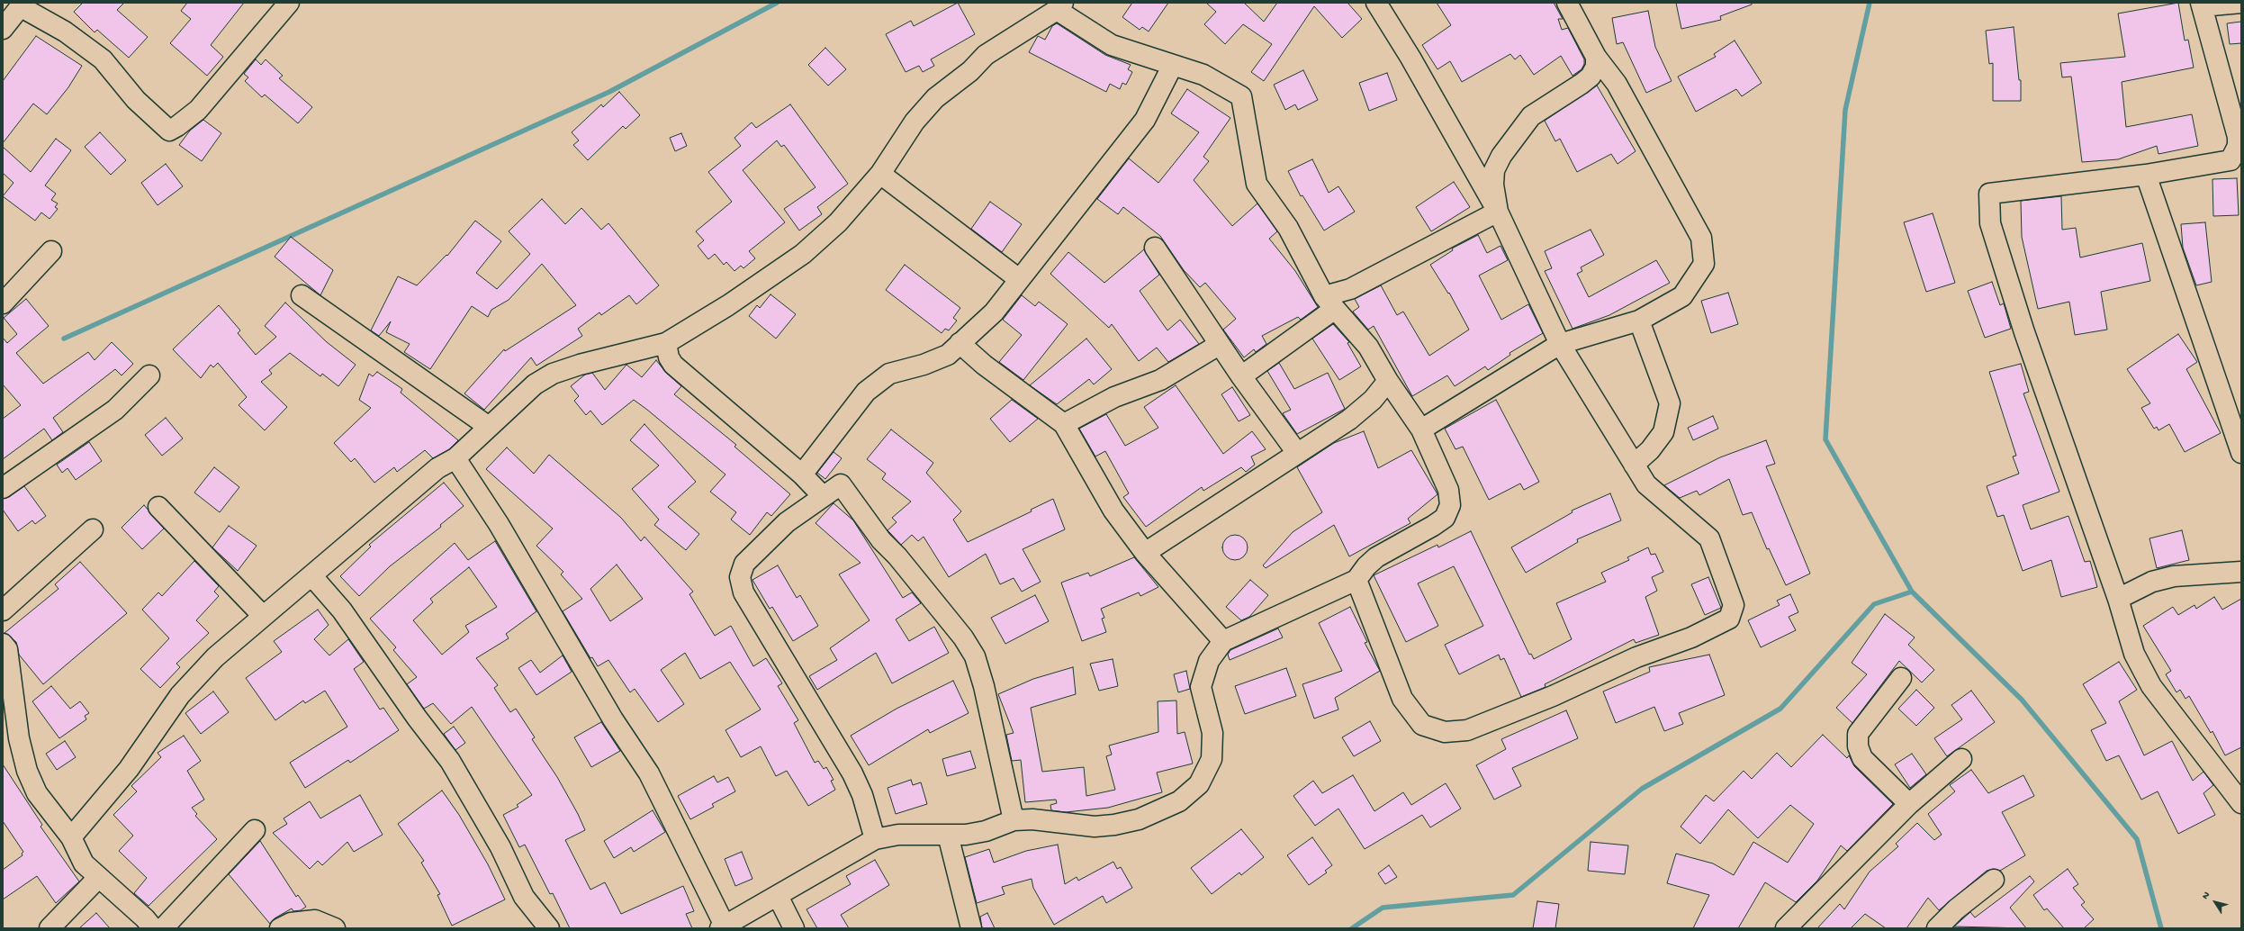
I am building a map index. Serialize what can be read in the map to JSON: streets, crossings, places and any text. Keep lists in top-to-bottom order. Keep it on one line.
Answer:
{"north":"top left"}
